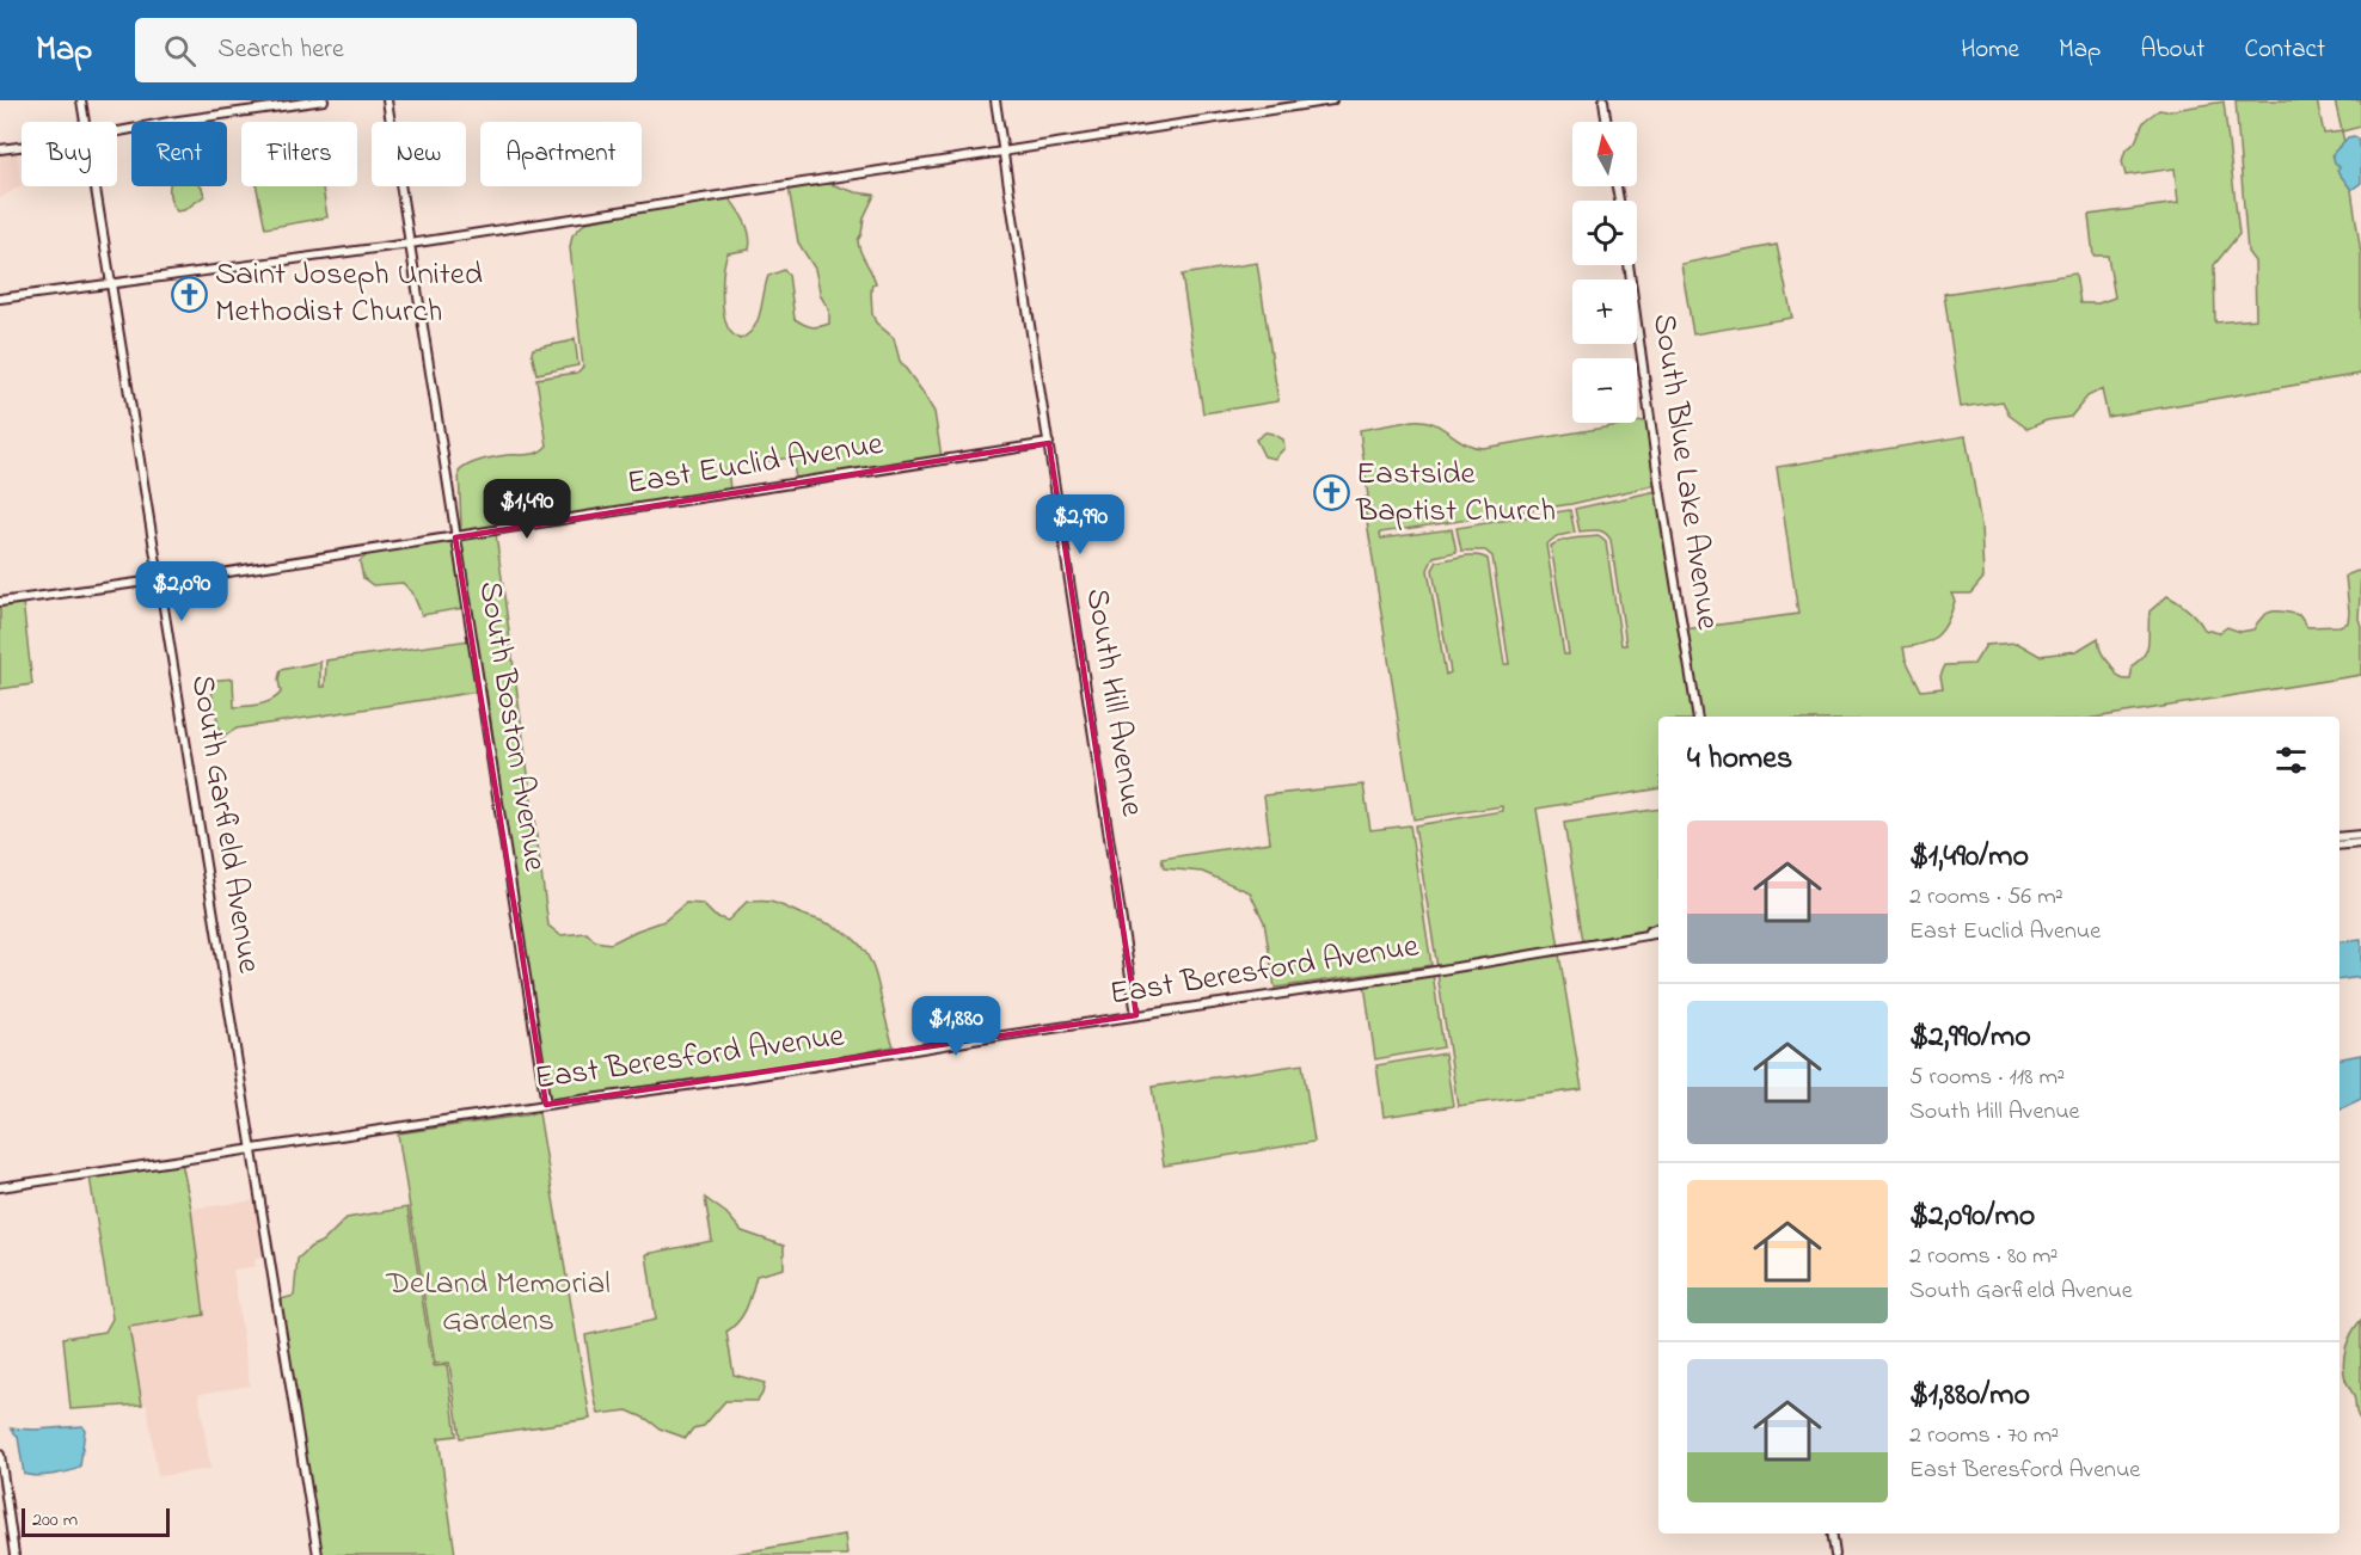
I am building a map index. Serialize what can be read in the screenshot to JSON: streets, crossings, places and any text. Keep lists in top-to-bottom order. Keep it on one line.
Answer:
{"streets":{"street":["East Euclid Avenue","South Blue Lake Avenue","South Hill Avenue","South Boston Avenue","South Garfield Avenue","East Beresford Avenue"]},"crossings":[["East Euclid Avenue","South Hill Avenue"],["East Euclid Avenue","South Boston Avenue"],["East Euclid Avenue","South Garfield Avenue"],["South Hill Avenue","East Beresford Avenue"],["South Boston Avenue","East Beresford Avenue"],["South Garfield Avenue","East Beresford Avenue"]],"parks":["DeLand Memorial Gardens"],"places":{"church":["Saint Joseph United Methodist Church","Eastside Baptist Church"]},"scale_bar":"200 m","north":"top","page":{"header":"Map","search":"Search here","nav":["Home","Map","About","Contact"],"map_buttons":["+","−"],"chip":["Buy","Rent","Filters","New","Apartment"],"price":["$1,490","$2,990","$2,090","$1,880"],"heading":"4 homes","list":[{"name":"$1,490/mo","note":"2 rooms · 56 m² · East Euclid Avenue"},{"name":"$2,990/mo","note":"5 rooms · 118 m² · South Hill Avenue"},{"name":"$2,090/mo","note":"2 rooms · 80 m² · South Garfield Avenue"},{"name":"$1,880/mo","note":"2 rooms · 70 m² · East Beresford Avenue"}],"scale":"200 m"}}
